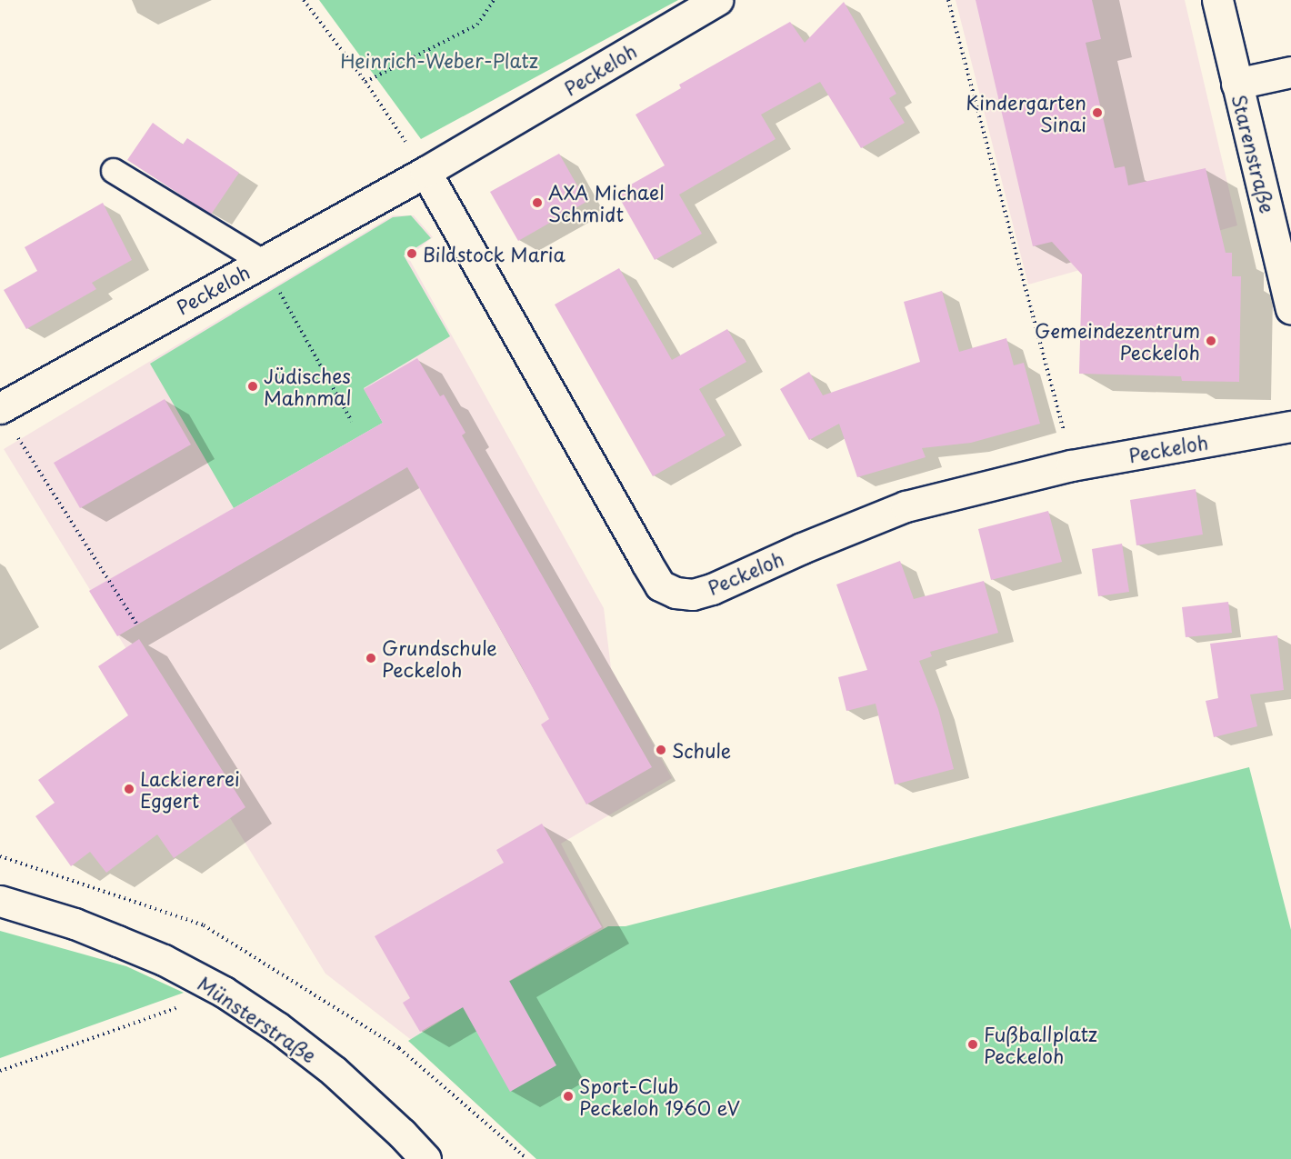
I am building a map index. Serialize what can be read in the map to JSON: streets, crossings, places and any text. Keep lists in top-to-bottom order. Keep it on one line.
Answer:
{"streets":{"street":["Peckeloh","Starenstraße","Münsterstraße"]},"parks":["Heinrich-Weber-Platz"],"places":["Kindergarten Sinai","AXA Michael Schmidt","Bildstock Maria","Gemeindezentrum Peckeloh","Jüdisches Mahnmal","Grundschule Peckeloh","Schule","Lackiererei Eggert","Fußballplatz Peckeloh","Sport-Club Peckeloh 1960 eV"]}
